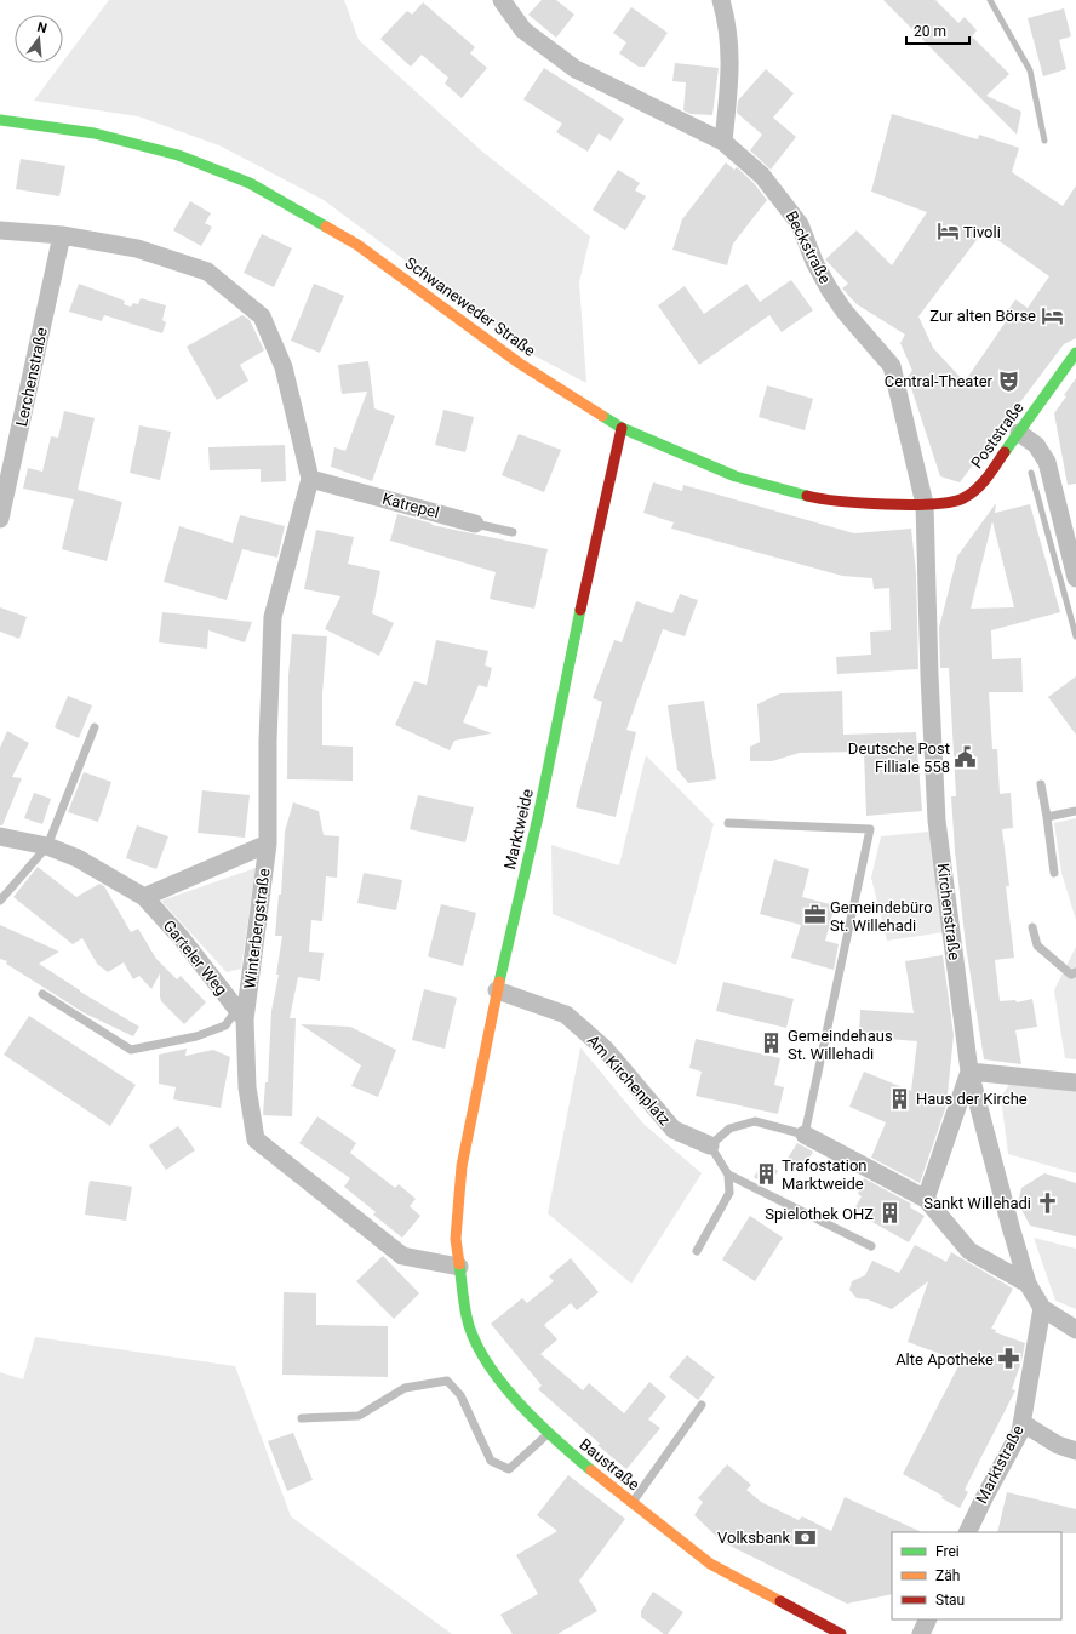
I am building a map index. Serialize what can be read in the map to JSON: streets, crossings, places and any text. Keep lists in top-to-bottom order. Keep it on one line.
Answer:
{"streets":{"street":["Beckstraße","Schwaneweder Straße","Lerchenstraße","Poststraße","Katrepel","Marktweide","Kirchenstraße","Winterbergstraße","Garteler Weg","Am Kirchenplatz","Baustraße","Marktstraße"]},"crossings":[["Beckstraße","Schwaneweder Straße"],["Beckstraße","Poststraße"],["Beckstraße","Kirchenstraße"],["Schwaneweder Straße","Poststraße"],["Schwaneweder Straße","Marktweide"],["Schwaneweder Straße","Kirchenstraße"],["Poststraße","Kirchenstraße"],["Katrepel","Winterbergstraße"],["Marktweide","Am Kirchenplatz"],["Marktweide","Baustraße"],["Kirchenstraße","Marktstraße"],["Winterbergstraße","Garteler Weg"],["Winterbergstraße","Baustraße"]],"places":{"hotel":["Tivoli","Zur alten Börse"],"theatre":["Central-Theater"],"public building":["Deutsche Post Filliale 558"],"office":["Gemeindebüro St. Willehadi"],"building":["Gemeindehaus St. Willehadi","Haus der Kirche","Trafostation Marktweide","Spielothek OHZ"],"church":["Sankt Willehadi"],"pharmacy":["Alte Apotheke"],"bank":["Volksbank"]},"legend":["Frei","Zäh","Stau"],"scale_bar":"20 m","north":"top"}
